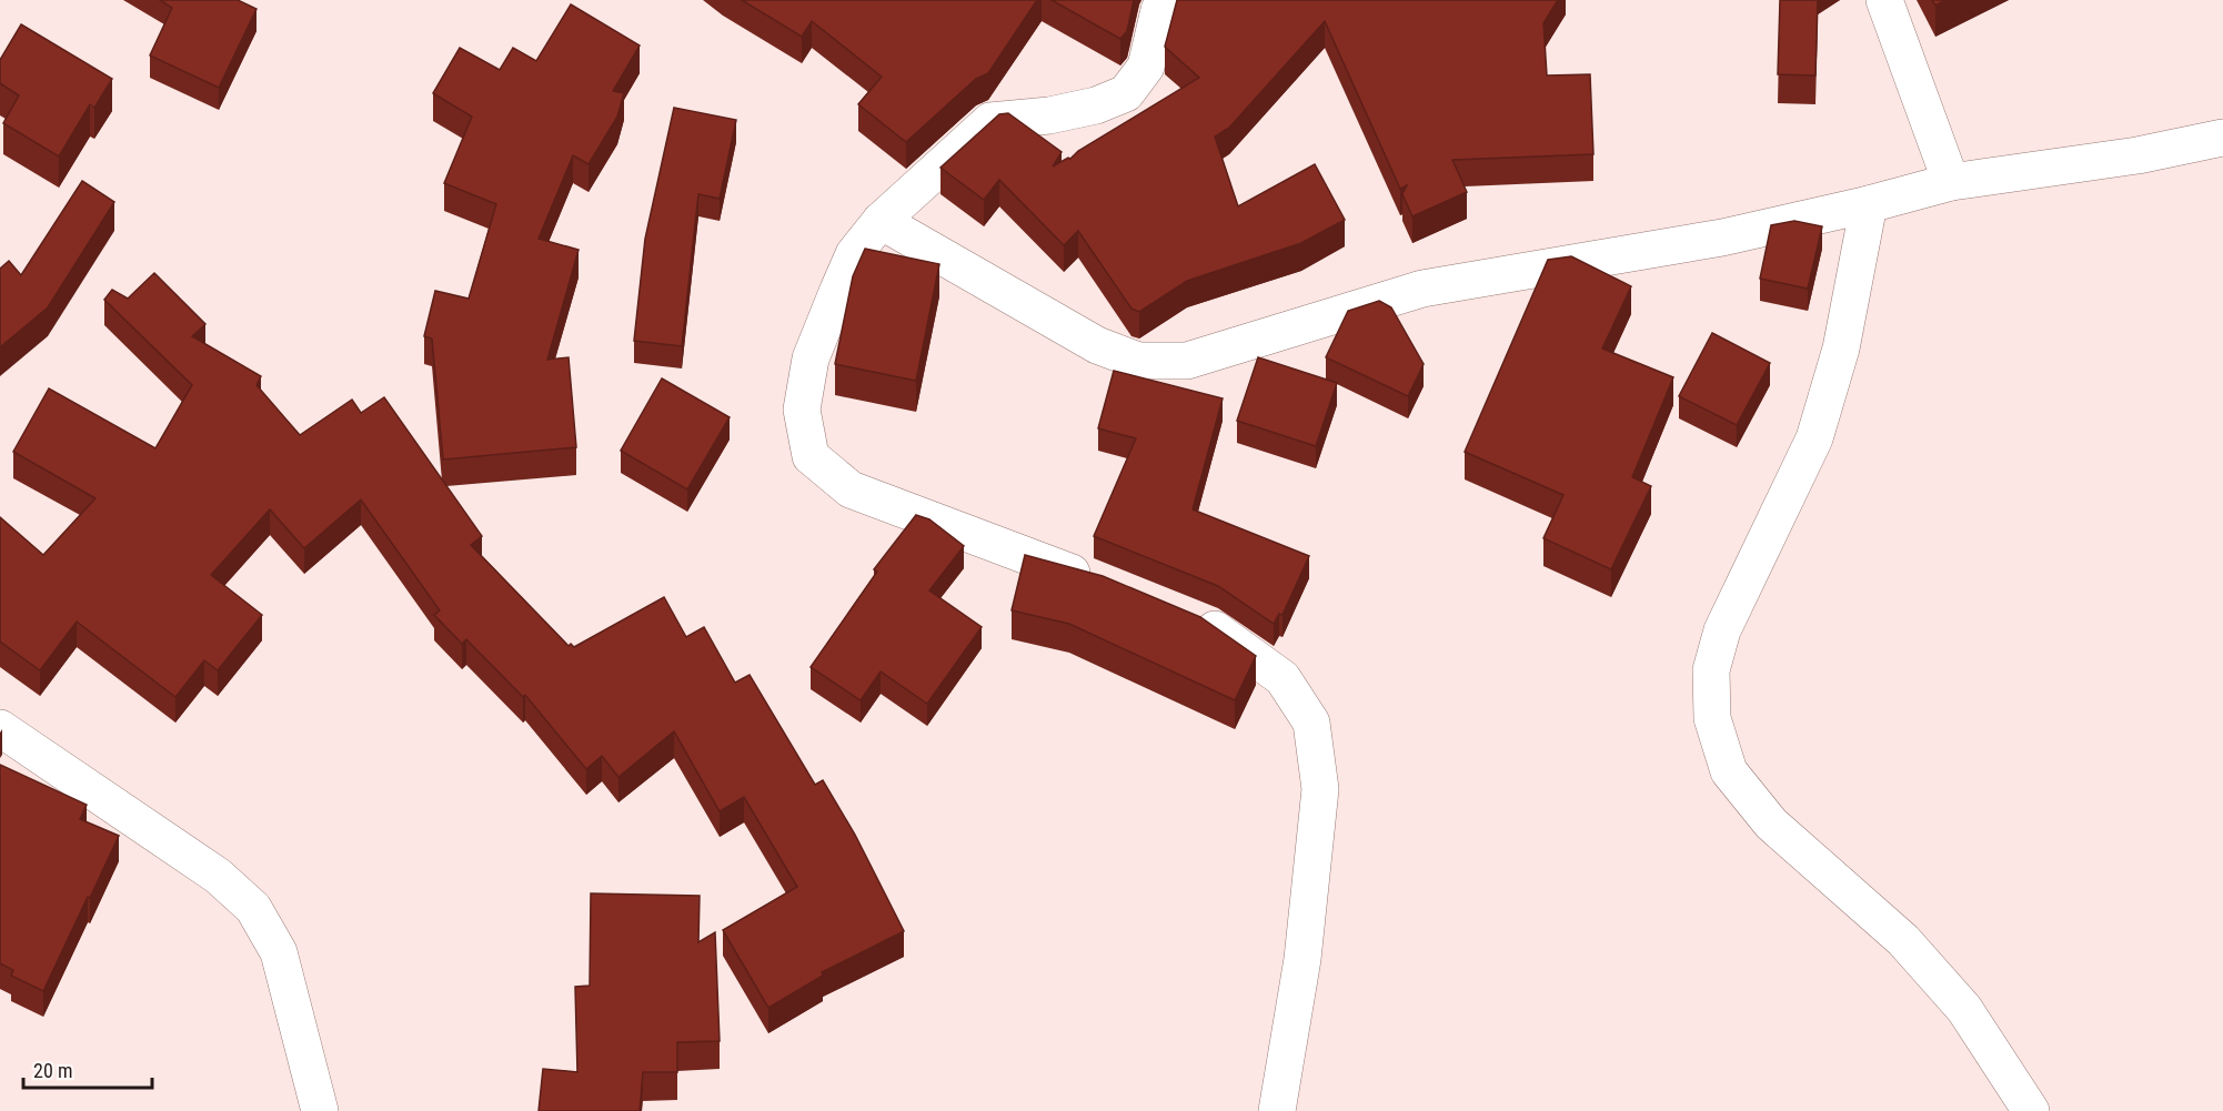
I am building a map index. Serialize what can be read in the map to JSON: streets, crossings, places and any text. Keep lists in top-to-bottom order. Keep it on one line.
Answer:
{"scale_bar":"20 m"}
